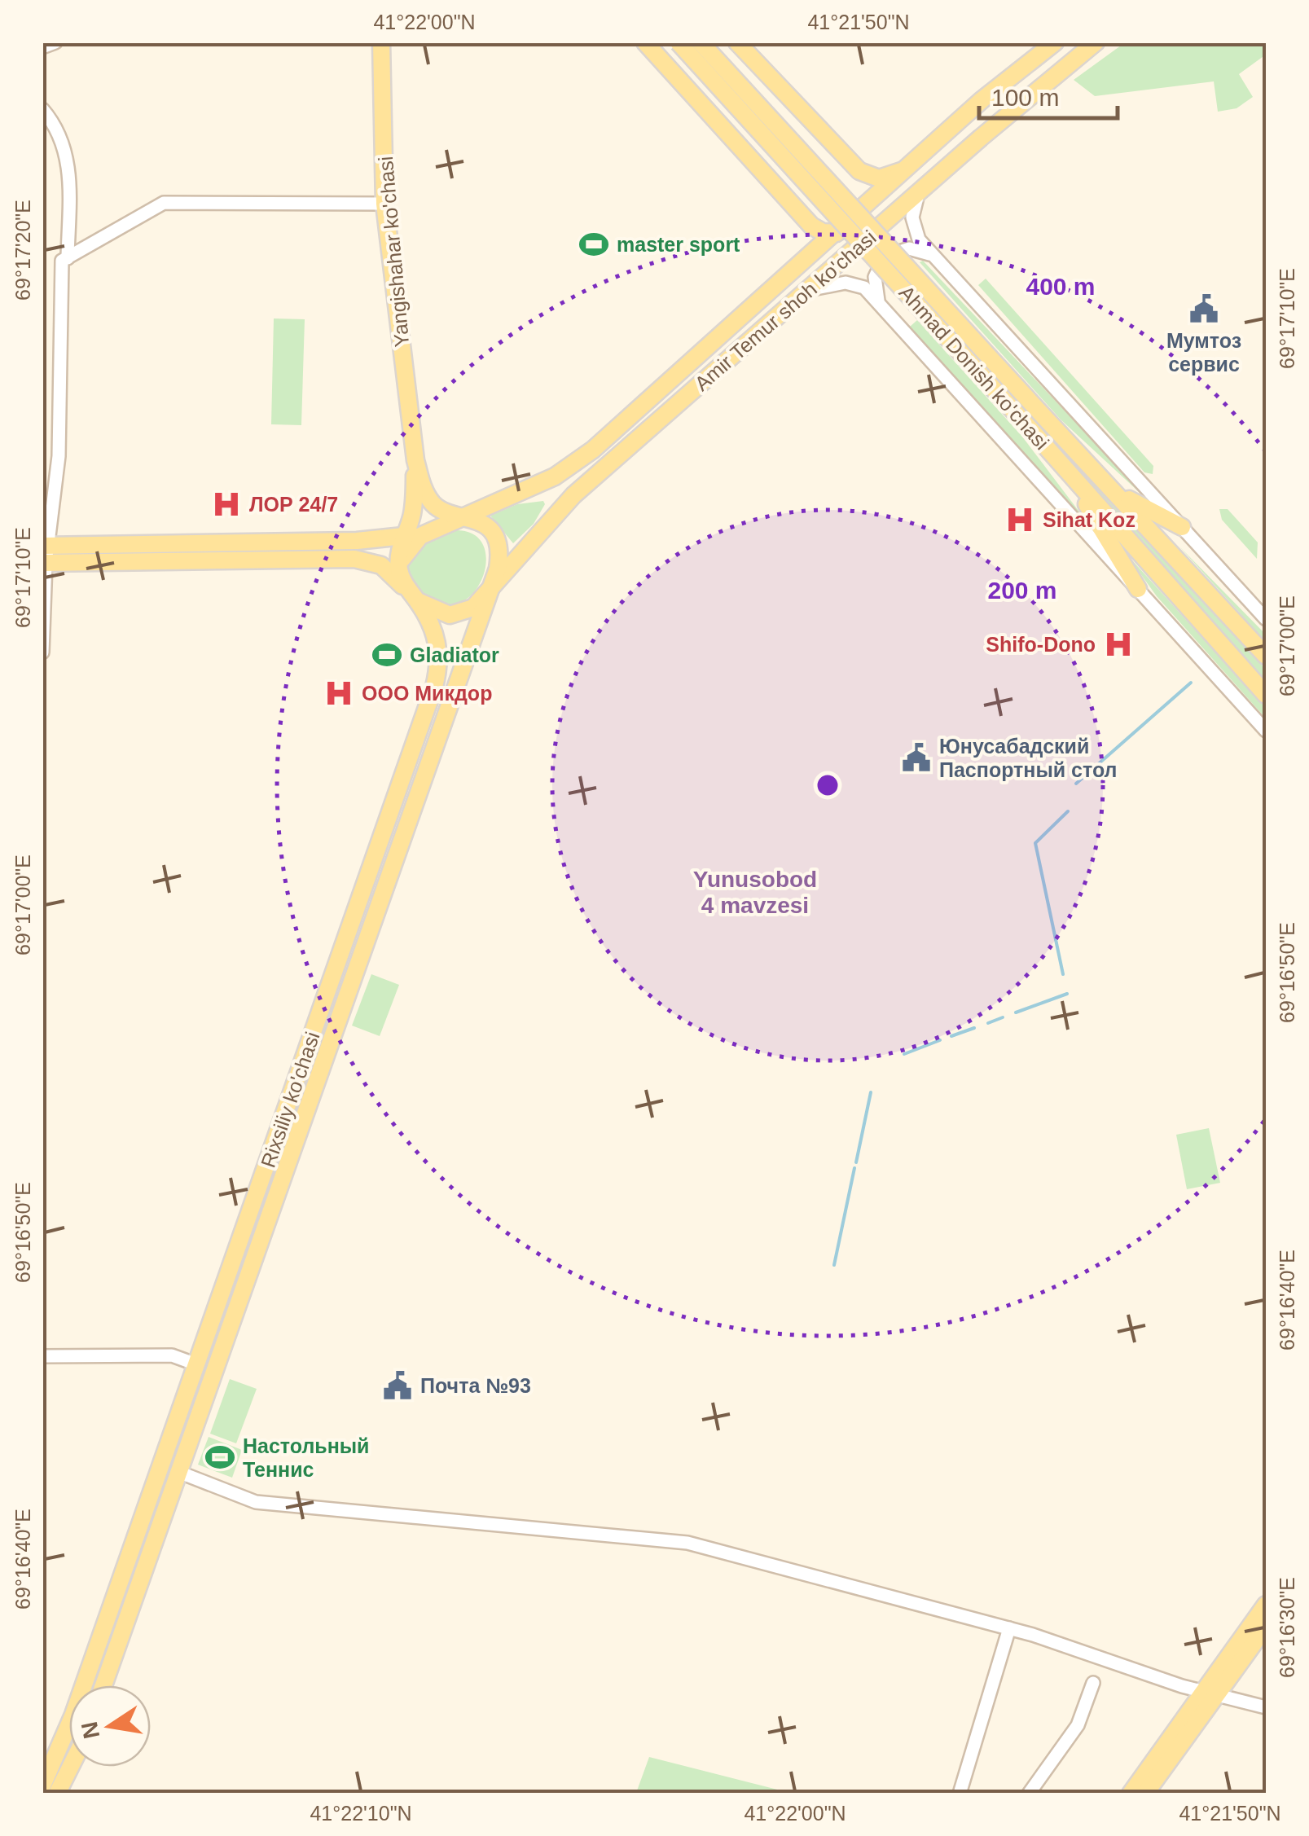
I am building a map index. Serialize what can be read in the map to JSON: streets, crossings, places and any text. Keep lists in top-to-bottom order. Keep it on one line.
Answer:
{"streets":{"main road":["Yangishahar ko'chasi","Amir Temur shoh ko'chasi","Ahmad Donish ko'chasi","Rixsiliy ko'chasi"]},"crossings":[["Yangishahar ko'chasi","Amir Temur shoh ko'chasi"],["Yangishahar ko'chasi","Rixsiliy ko'chasi"],["Amir Temur shoh ko'chasi","Ahmad Donish ko'chasi"],["Amir Temur shoh ko'chasi","Rixsiliy ko'chasi"]],"districts":["Yunusobod 4 mavzesi"],"places":{"sports":["master sport","Gladiator","Настольный Теннис"],"public building":["Мумтоз сервис","Юнусабадский Паспортный стол","Почта №93"],"hospital":["ЛОР 24/7","Sihat Koz","Shifo-Dono","ООО Микдор"]},"scale_bar":"100 m","north":"left","coordinates":["41°22'00\"N","41°21'50\"N","69°17'20\"E","69°17'10\"E","69°17'00\"E","69°16'50\"E","69°16'40\"E","69°16'30\"E","41°22'10\"N"],"rings":["400 m","200 m"]}
